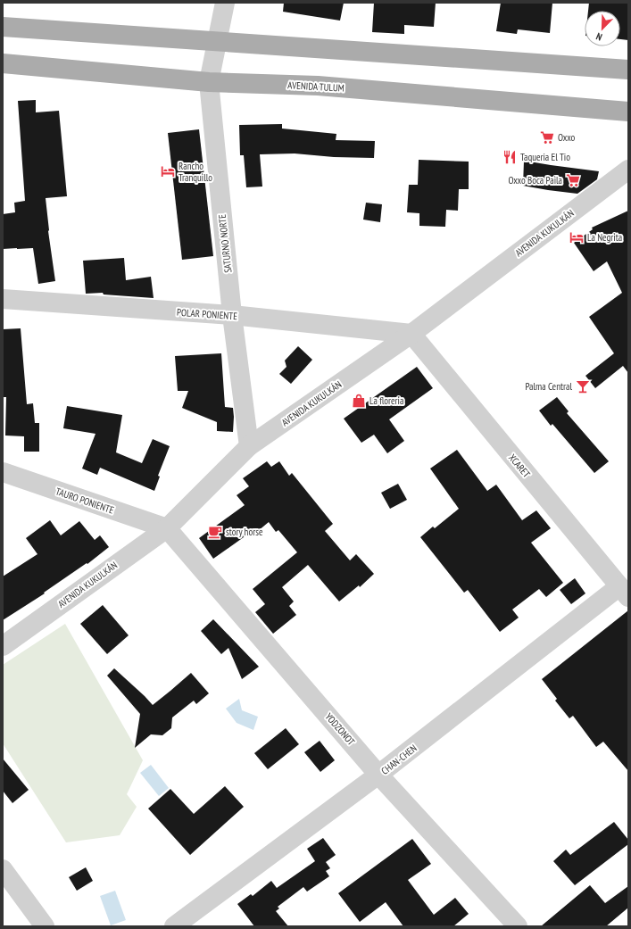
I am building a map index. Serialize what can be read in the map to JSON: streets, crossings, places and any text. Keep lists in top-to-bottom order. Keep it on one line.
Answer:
{"streets":{"main road":["AVENIDA TULUM"],"street":["AVENIDA KUKULKÁN","SATURNO NORTE","POLAR PONIENTE","XCARET","TAURO PONIENTE","YODZONOT","CHAN-CHEN"]},"crossings":[["AVENIDA TULUM","SATURNO NORTE"],["AVENIDA KUKULKÁN","SATURNO NORTE"],["AVENIDA KUKULKÁN","POLAR PONIENTE"],["AVENIDA KUKULKÁN","XCARET"],["AVENIDA KUKULKÁN","TAURO PONIENTE"],["AVENIDA KUKULKÁN","YODZONOT"],["SATURNO NORTE","POLAR PONIENTE"],["POLAR PONIENTE","XCARET"],["XCARET","CHAN-CHEN"],["TAURO PONIENTE","YODZONOT"],["YODZONOT","CHAN-CHEN"]],"places":{"supermarket":["Oxxo","Oxxo Boca Paila"],"restaurant":["Taqueria El Tio"],"hotel":["Rancho Tranquillo","La Negrita"],"bar":["Palma Central"],"shop":["La floreria"],"cafe":["story horse"]},"north":"bottom left"}
